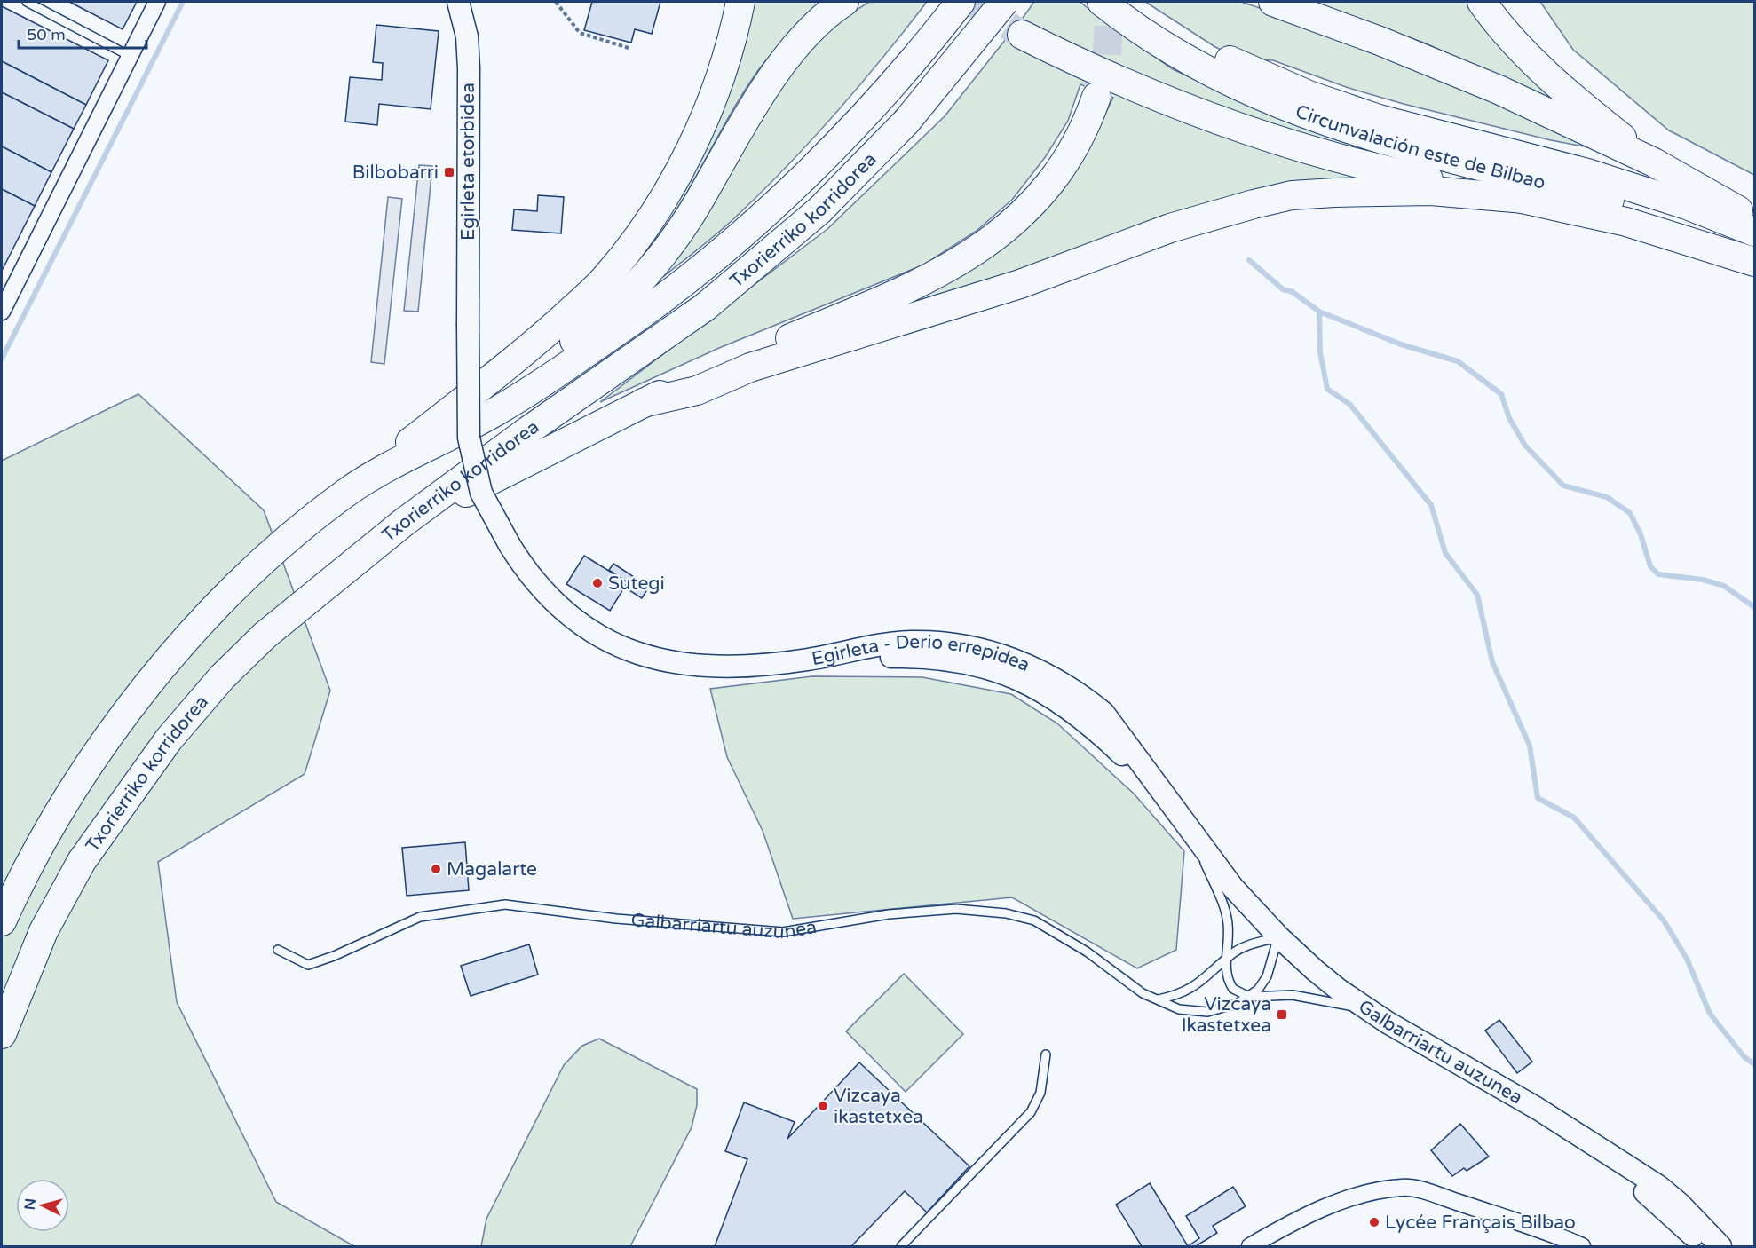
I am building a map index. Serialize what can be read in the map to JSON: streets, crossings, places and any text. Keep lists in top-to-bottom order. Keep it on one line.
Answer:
{"streets":{"highway":["Circunvalación este de Bilbao","Txorierriko korridorea"],"street":["Egirleta etorbidea","Egirleta - Derio errepidea","Galbarriartu auzunea"]},"crossings":[["Egirleta etorbidea","Egirleta - Derio errepidea"],["Egirleta - Derio errepidea","Galbarriartu auzunea"]],"places":{"transit":["Bilbobarri","Vizcaya Ikastetxea"],"other":["Sutegi","Magalarte","Vizcaya ikastetxea","Lycée Français Bilbao"]},"scale_bar":"50 m","north":"left"}
